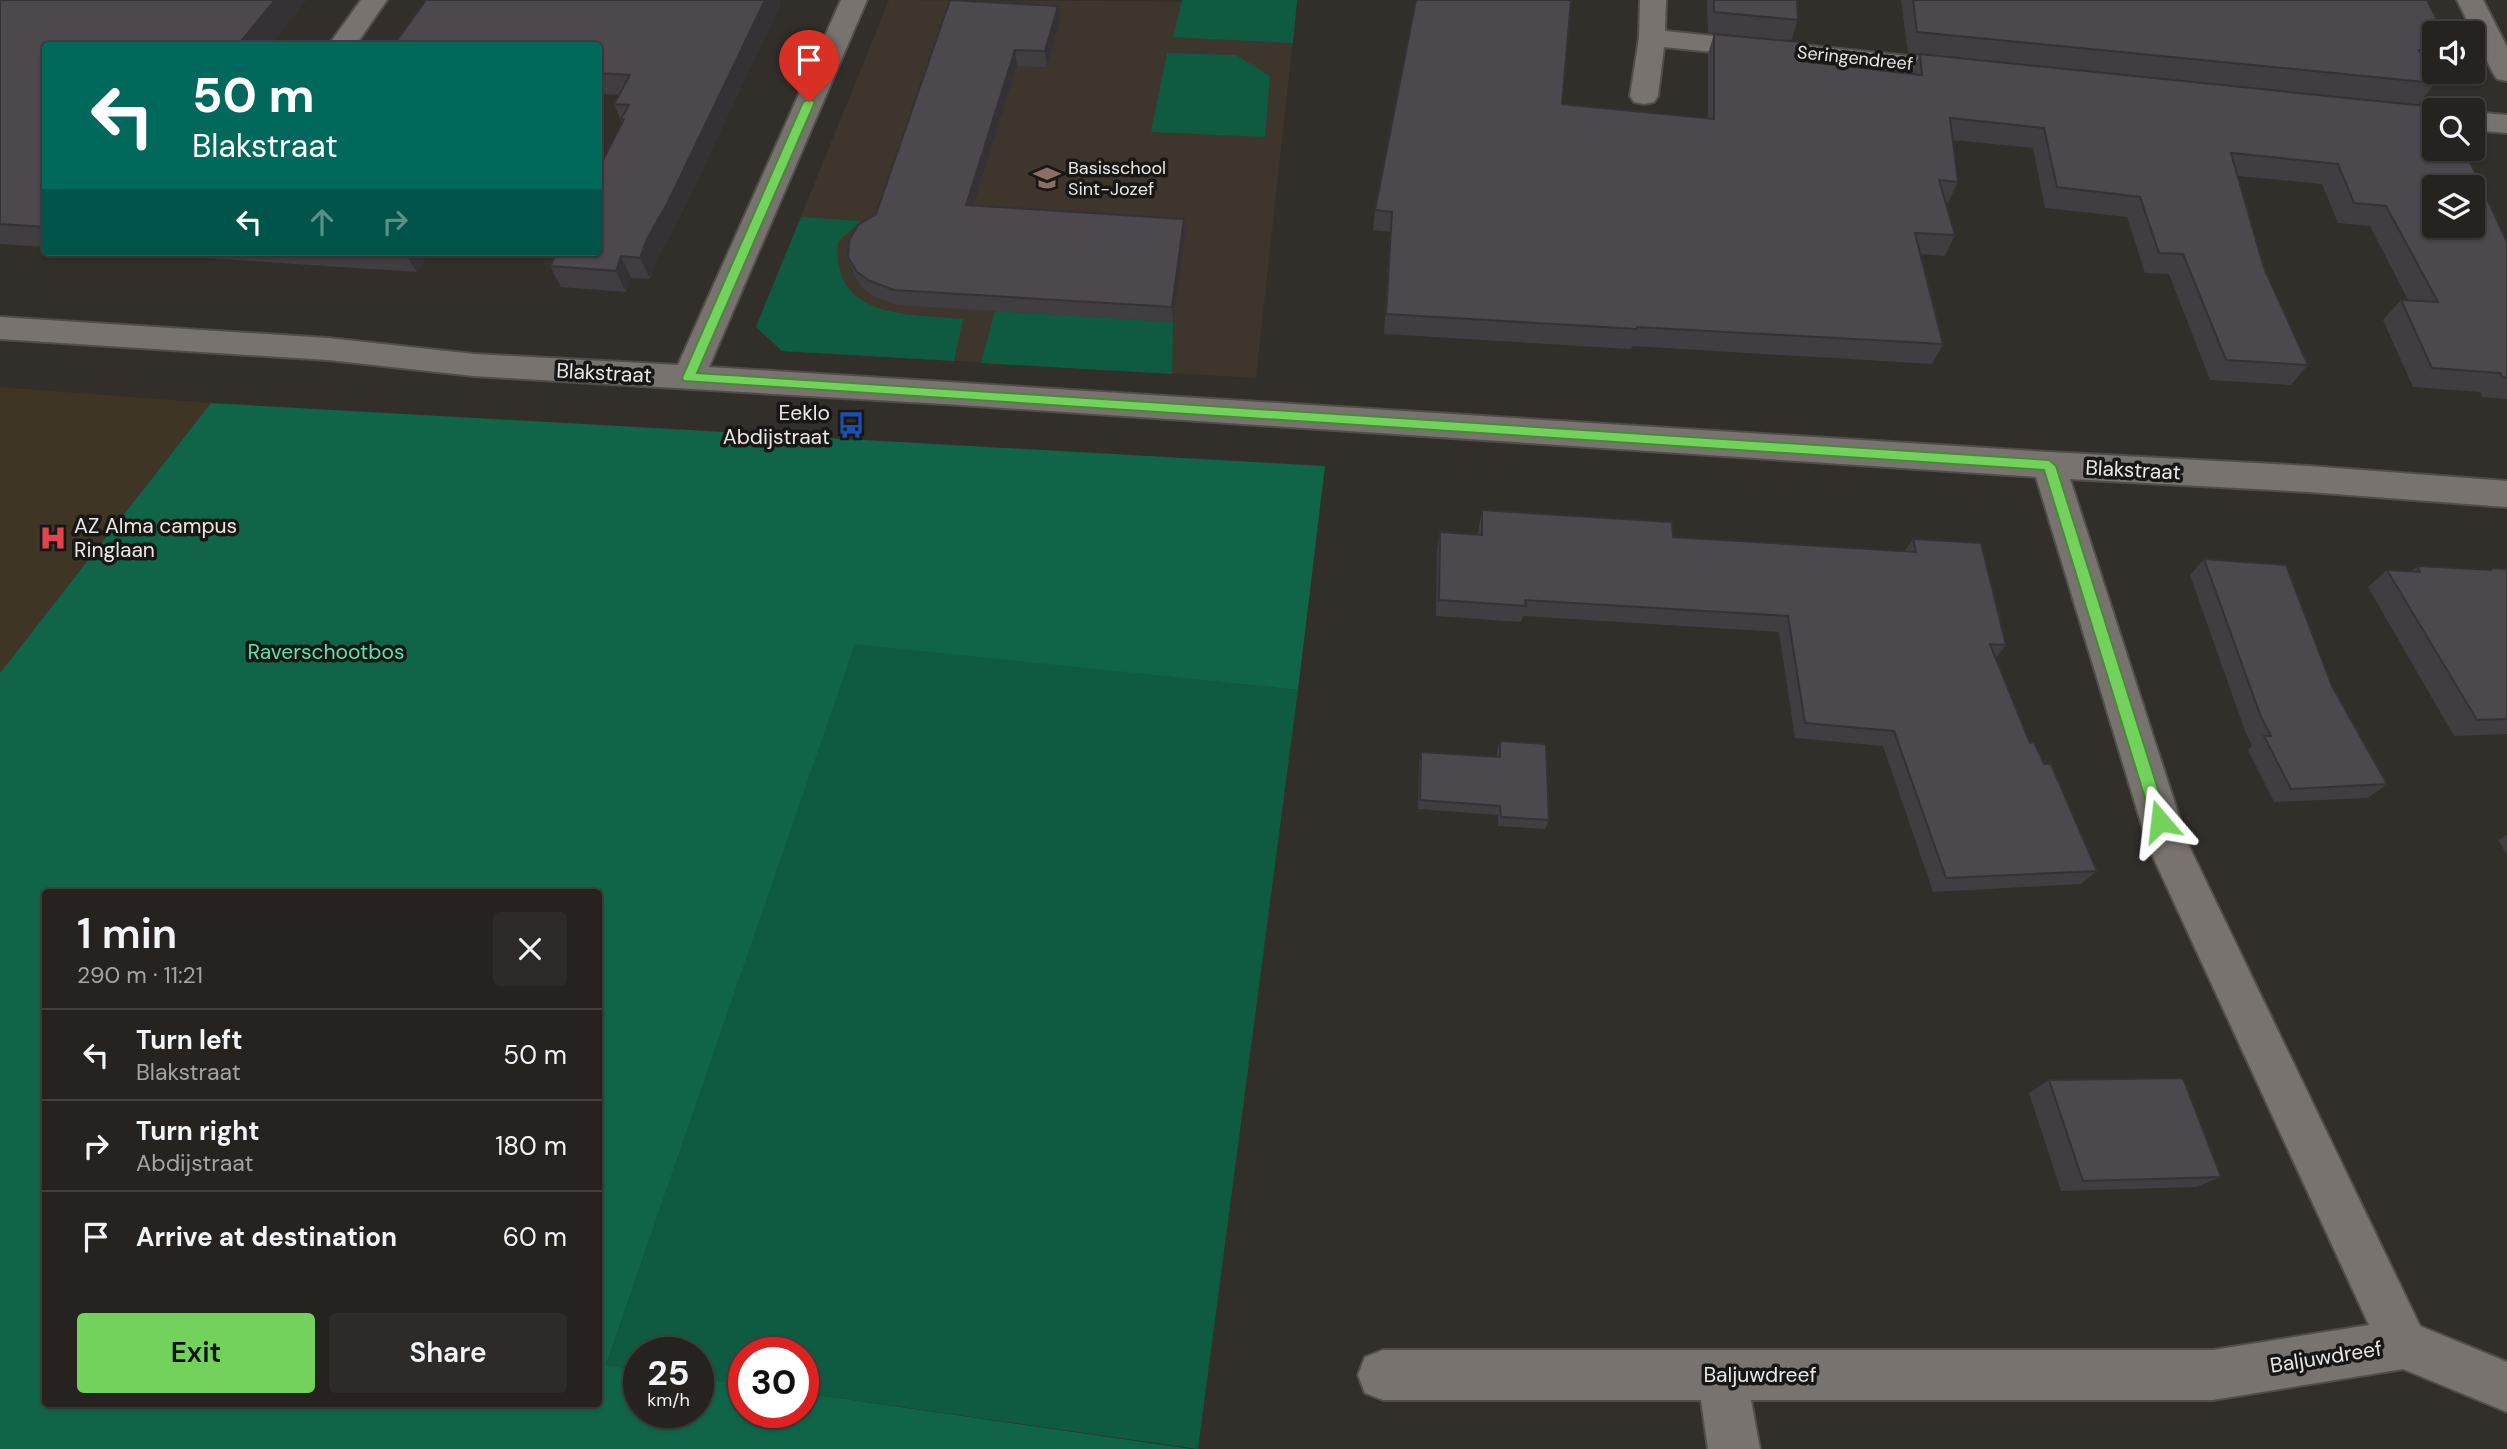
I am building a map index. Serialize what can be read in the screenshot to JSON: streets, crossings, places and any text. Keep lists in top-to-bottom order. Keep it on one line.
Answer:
{"streets":{"street":["Seringendreef","Blakstraat","Baljuwdreef"]},"crossings":[["Blakstraat","Baljuwdreef"]],"parks":["Raverschootbos"],"places":{"school or university":["Basisschool Sint-Jozef"],"bus stop":["Eeklo Abdijstraat"],"hospital":["AZ Alma campus Ringlaan"]},"page":{"turn":["50 m","Blakstraat"],"heading":["1 min","290 m · 11:21"],"list":[{"name":"Turn left","note":"Blakstraat","value":"50 m"},{"name":"Turn right","note":"Abdijstraat","value":"180 m"},{"name":"Arrive at destination","value":"60 m"}],"buttons":["Exit","Share"],"speed":"25 km/h","limit":"30"}}
